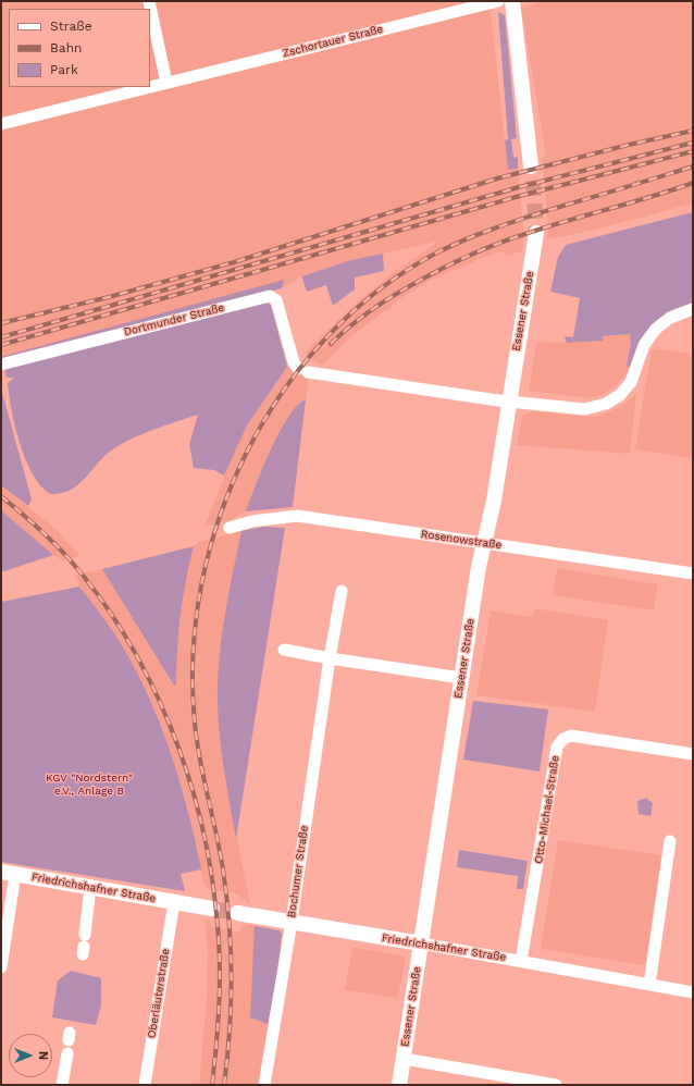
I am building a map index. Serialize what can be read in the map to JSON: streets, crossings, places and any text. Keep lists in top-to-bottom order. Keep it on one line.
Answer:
{"streets":{"main road":["Essener Straße","Friedrichshafner Straße"],"street":["Zschortauer Straße","Dortmunder Straße","Rosenowstraße","Otto-Michael-Straße","Bochumer Straße","Oberläuterstraße"]},"crossings":[["Essener Straße","Dortmunder Straße"],["Essener Straße","Rosenowstraße"],["Essener Straße","Friedrichshafner Straße"],["Otto-Michael-Straße","Friedrichshafner Straße"],["Bochumer Straße","Friedrichshafner Straße"],["Friedrichshafner Straße","Oberläuterstraße"]],"parks":["KGV \"Nordstern\" e.V., Anlage B"],"legend":["Straße","Bahn","Park"],"north":"right"}
